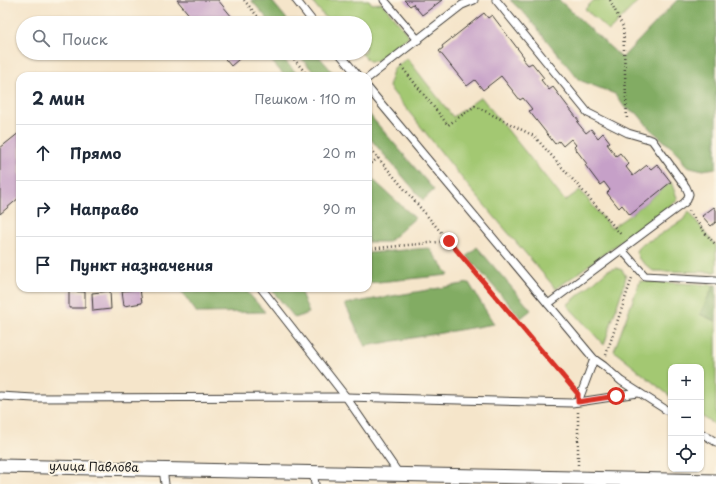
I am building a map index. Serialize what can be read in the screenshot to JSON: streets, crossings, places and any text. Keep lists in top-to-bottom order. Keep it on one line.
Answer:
{"streets":{"street":["улица Павлова"]},"page":{"search":"Поиск","heading":["2 мин","Пешком · 110 m"],"list":[["Прямо","20 m"],["Направо","90 m"],"Пункт назначения"],"map_buttons":["+","−"]}}
